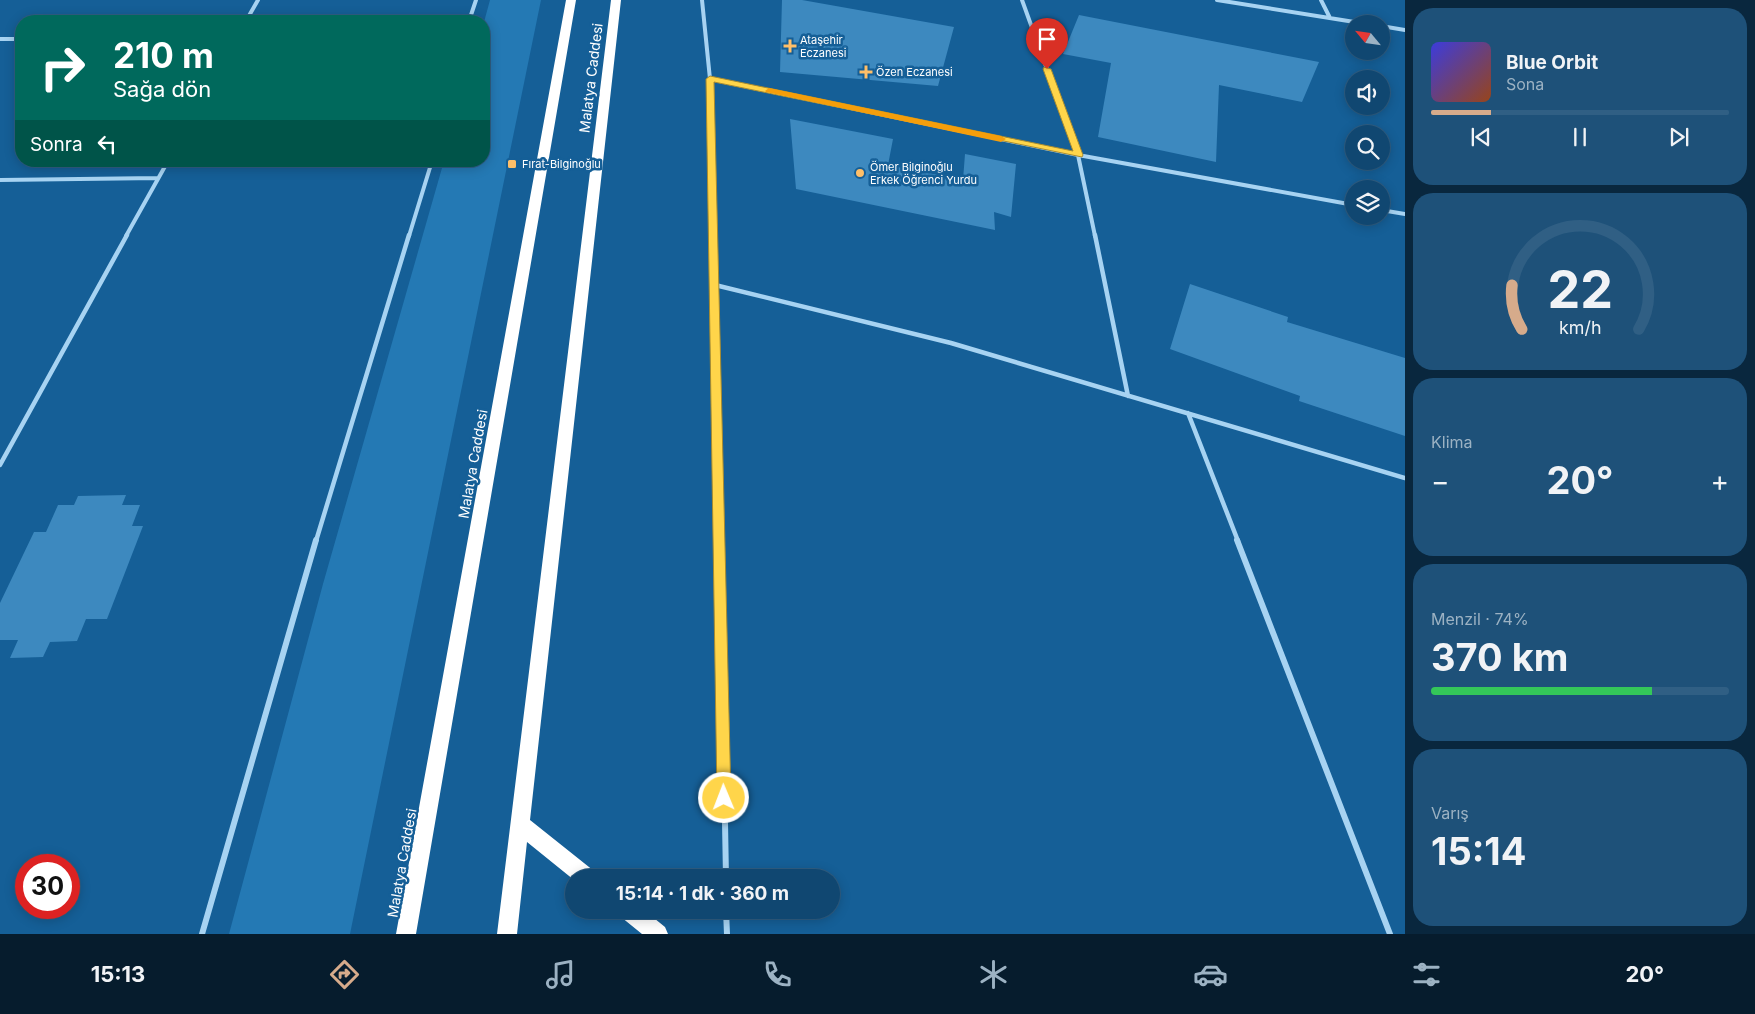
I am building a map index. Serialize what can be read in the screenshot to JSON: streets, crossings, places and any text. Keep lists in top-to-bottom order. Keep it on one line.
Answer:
{"streets":{"highway":["Malatya Caddesi"]},"places":{"health":["Ataşehir Eczanesi","Özen Eczanesi"],"transit":["Fırat-Bilginoğlu"],"other":["Ömer Bilginoğlu Erkek Öğrenci Yurdu"]},"north":"top left","page":{"turn":["210 m","Sağa dön"],"song":["Blue Orbit","Sona"],"then":"Sonra","tile":["Klima",["Menzil · 74%","370 km"],["Varış","15:14"]],"heat":["−","20°","+"],"limit":"30","trip":"15:14 · 1 dk · 360 m","tabs":["15:13","20°"],"gauge":["22","km/h"]}}
